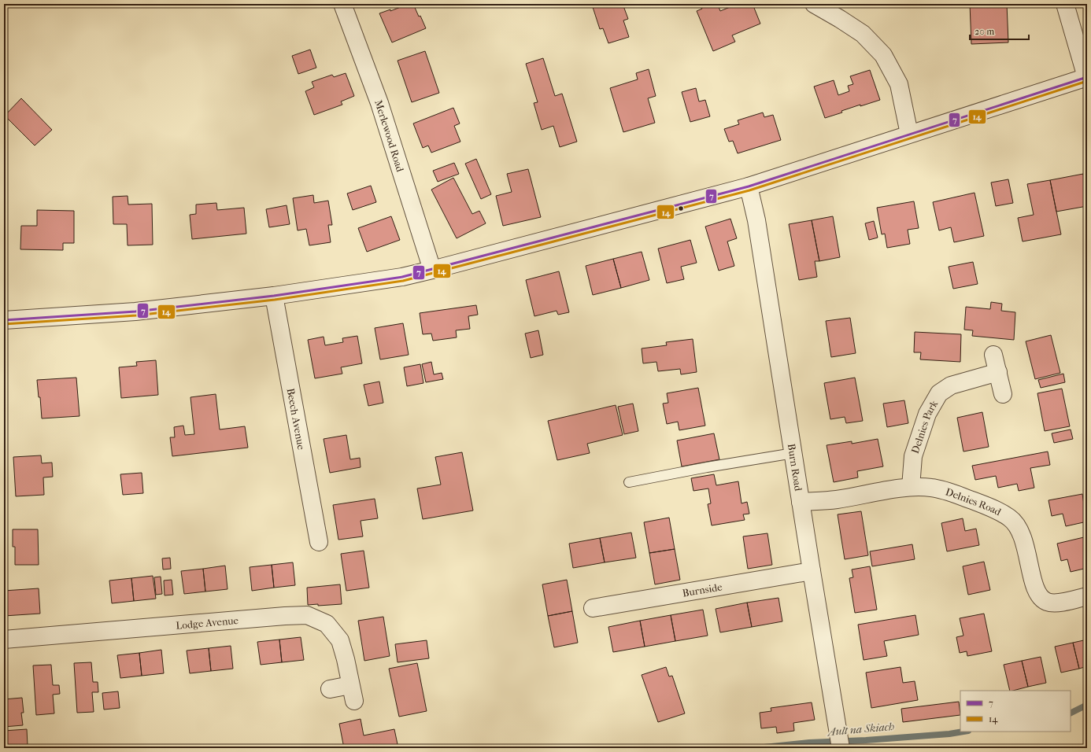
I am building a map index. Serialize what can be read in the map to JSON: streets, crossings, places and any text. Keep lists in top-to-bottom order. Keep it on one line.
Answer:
{"streets":{"street":["Merlewood Road","Beech Avenue","Delnies Park","Burn Road","Delnies Road","Burnside","Lodge Avenue"]},"crossings":[["Delnies Park","Delnies Road"],["Burn Road","Delnies Road"],["Burn Road","Burnside"]],"water":["Ault na Skiach"],"lines":["transit line 7","transit line 14"],"legend":["7","14"],"scale_bar":"20 m"}
